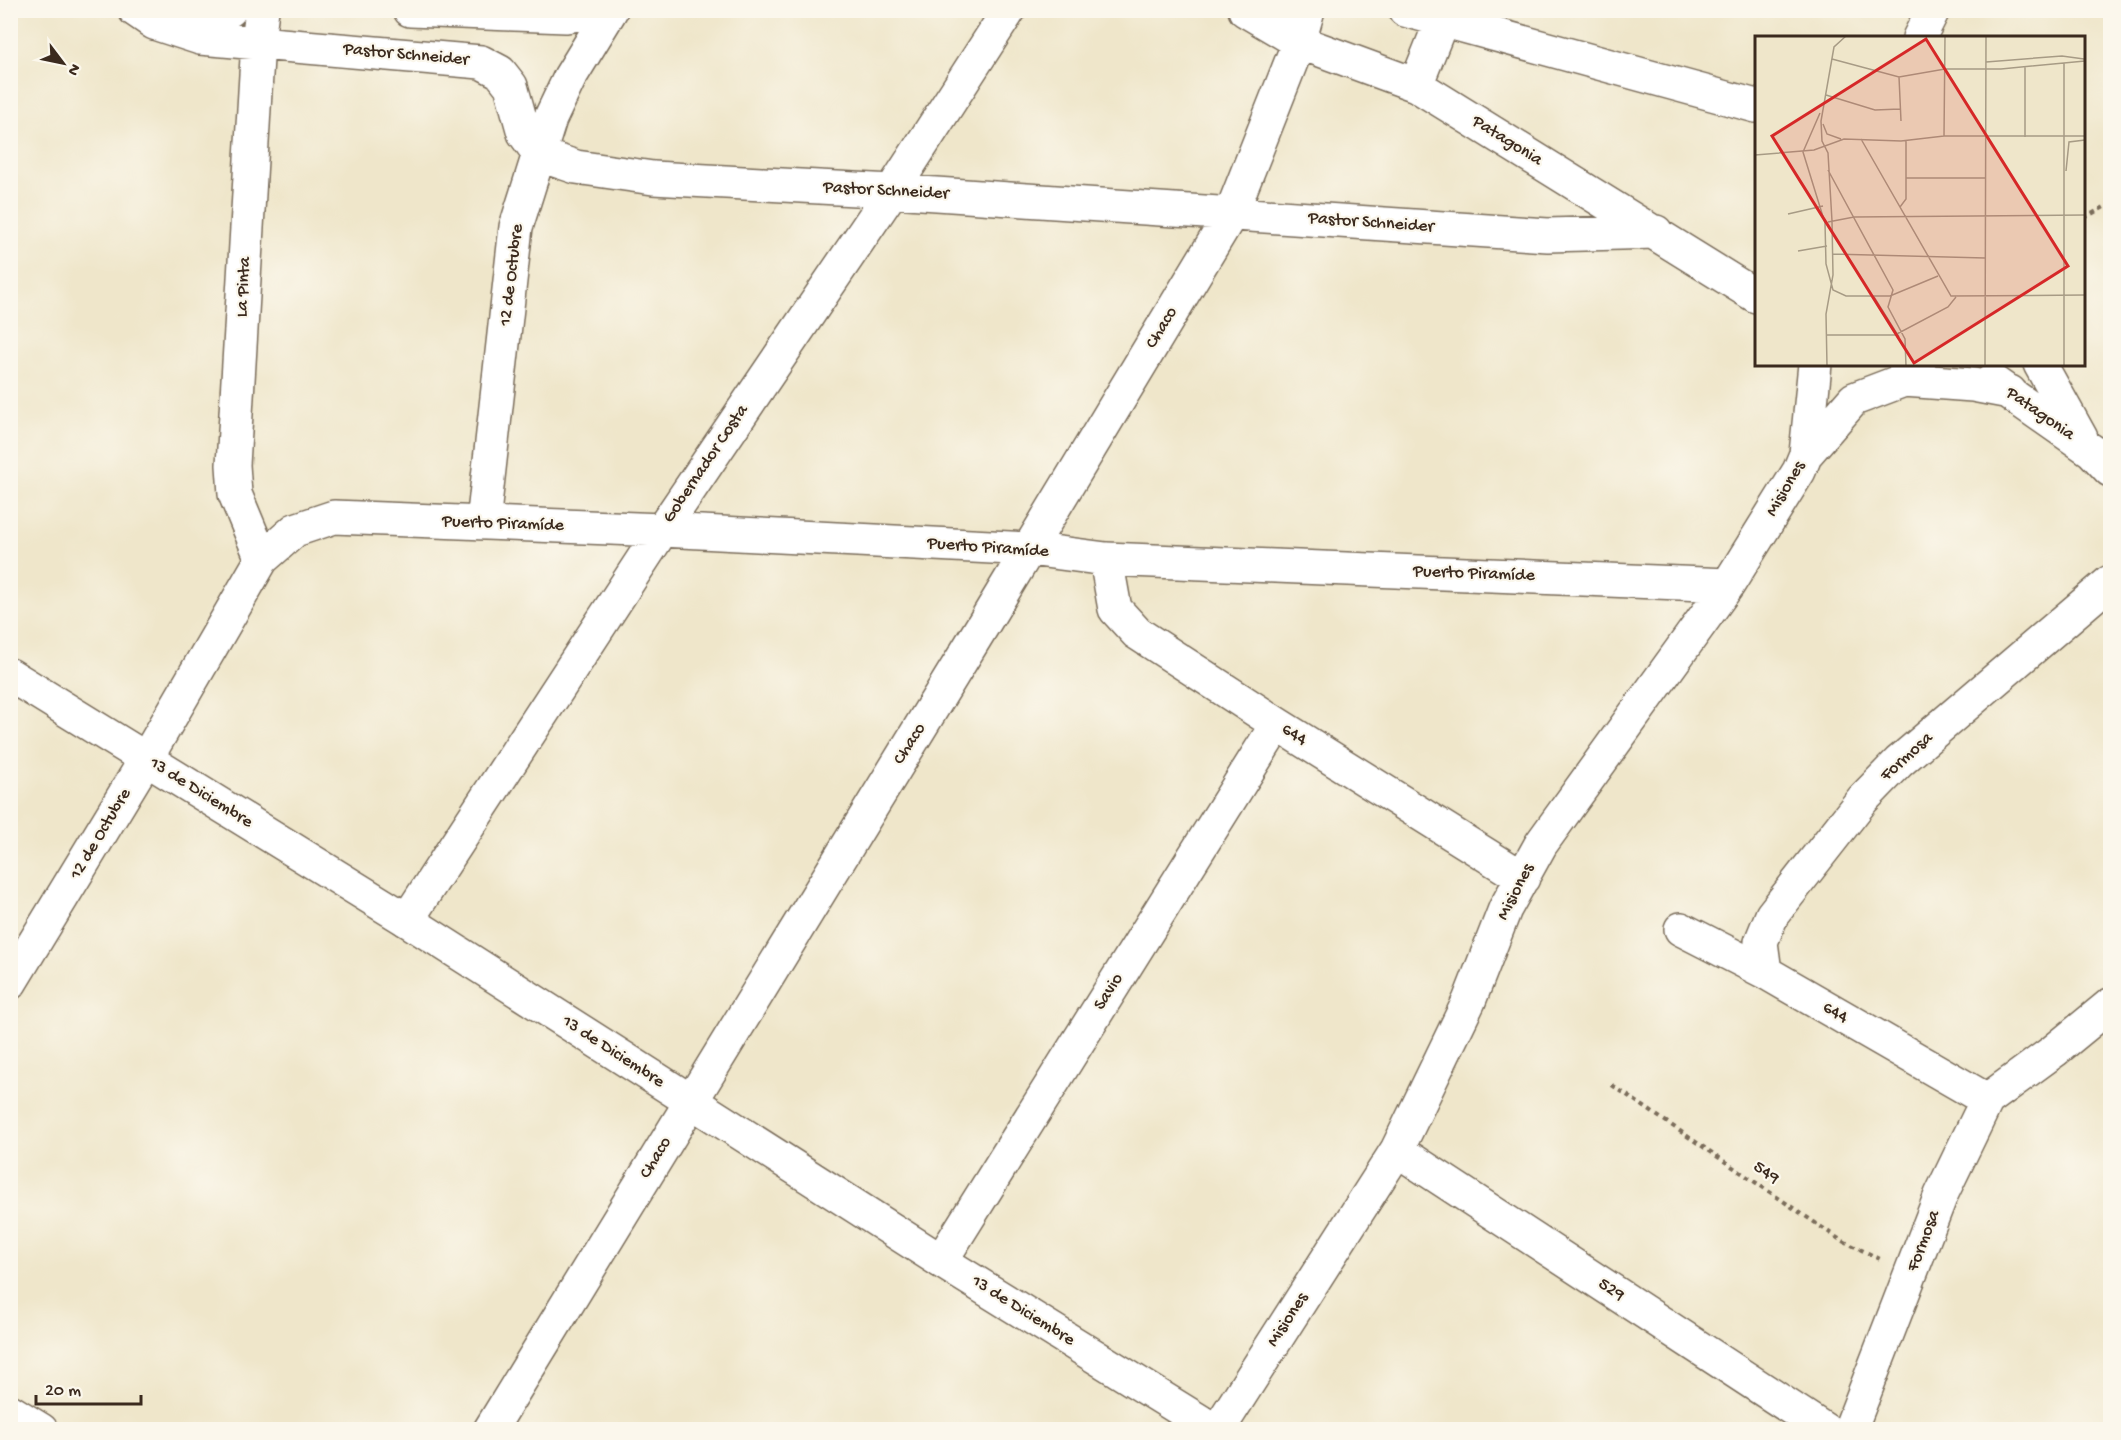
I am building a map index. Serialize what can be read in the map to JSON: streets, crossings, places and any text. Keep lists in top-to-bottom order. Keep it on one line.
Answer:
{"streets":{"street":["Pastor Schneider","Patagonia","12 de Octubre","La Pinta","Chaco","Gobernador Costa","Misiones","Puerto Piramíde","644","Formosa","13 de Diciembre","Savio","529"],"path":["549"]},"crossings":[["Pastor Schneider","Patagonia"],["Pastor Schneider","12 de Octubre"],["Pastor Schneider","La Pinta"],["Pastor Schneider","Chaco"],["Pastor Schneider","Gobernador Costa"],["Patagonia","Chaco"],["12 de Octubre","La Pinta"],["12 de Octubre","Puerto Piramíde"],["12 de Octubre","13 de Diciembre"],["La Pinta","Puerto Piramíde"],["Chaco","Puerto Piramíde"],["Chaco","13 de Diciembre"],["Gobernador Costa","Puerto Piramíde"],["Gobernador Costa","13 de Diciembre"],["Misiones","Puerto Piramíde"],["Misiones","644"],["Misiones","13 de Diciembre"],["Misiones","529"],["Puerto Piramíde","644"],["644","Formosa"],["644","Savio"],["Formosa","549"],["13 de Diciembre","Savio"]],"scale_bar":"20 m","north":"bottom right"}
